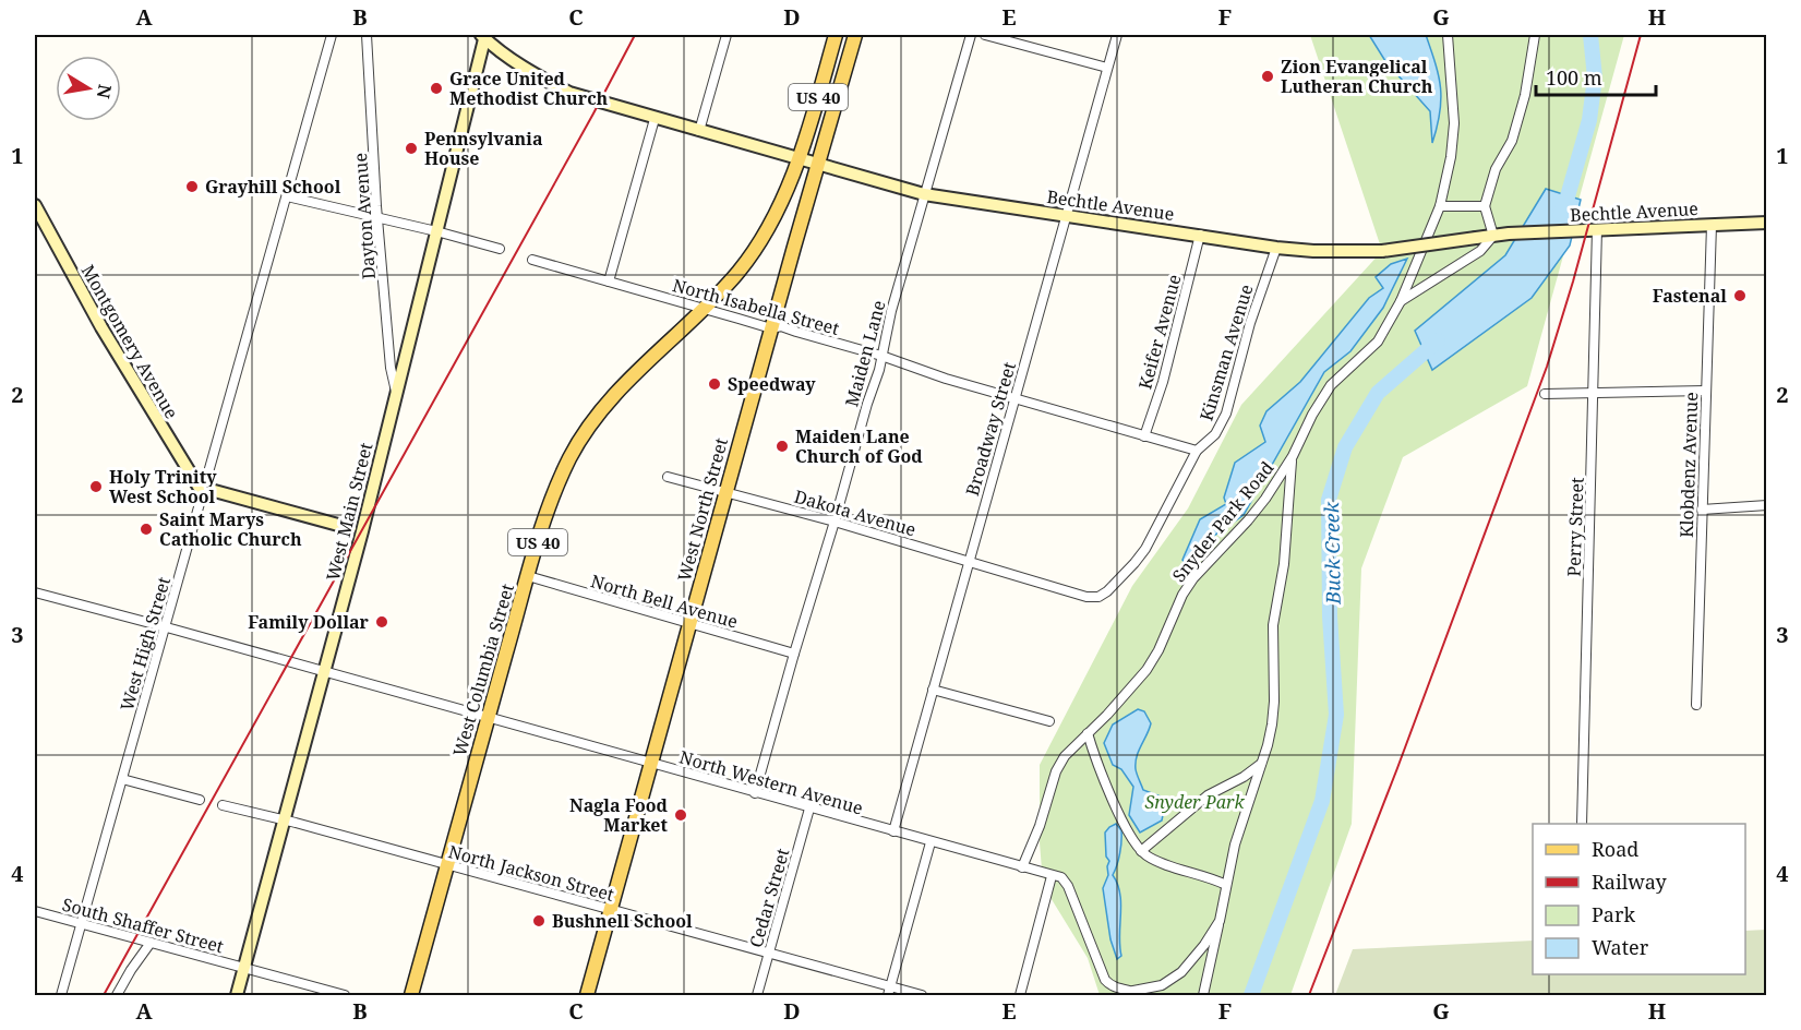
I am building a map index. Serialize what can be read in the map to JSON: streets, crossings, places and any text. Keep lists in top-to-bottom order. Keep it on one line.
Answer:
{"streets":{"main road":["US 40","West North Street","West Columbia Street"],"street":["Bechtle Avenue","Dayton Avenue","North Isabella Street","Keifer Avenue","Montgomery Avenue","Kinsman Avenue","Maiden Lane","Broadway Street","Klobdenz Avenue","West Main Street","Dakota Avenue","Snyder Park Road","Perry Street","North Bell Avenue","West High Street","North Western Avenue","North Jackson Street","Cedar Street","South Shaffer Street"]},"crossings":[["US 40","Bechtle Avenue"],["US 40","West Columbia Street"],["Bechtle Avenue","Keifer Avenue"],["Bechtle Avenue","Kinsman Avenue"],["Bechtle Avenue","Maiden Lane"],["Bechtle Avenue","Broadway Street"],["Bechtle Avenue","Klobdenz Avenue"],["Bechtle Avenue","West North Street"],["Bechtle Avenue","West Main Street"],["Bechtle Avenue","Perry Street"],["Bechtle Avenue","West Columbia Street"],["Dayton Avenue","West Main Street"],["North Isabella Street","Keifer Avenue"],["North Isabella Street","Kinsman Avenue"],["North Isabella Street","Maiden Lane"],["North Isabella Street","Broadway Street"],["North Isabella Street","West North Street"],["North Isabella Street","West Columbia Street"],["Montgomery Avenue","West High Street"],["Kinsman Avenue","Dakota Avenue"],["Maiden Lane","Dakota Avenue"],["Maiden Lane","North Bell Avenue"],["Maiden Lane","North Western Avenue"],["Broadway Street","Dakota Avenue"],["Broadway Street","North Western Avenue"],["West North Street","Dakota Avenue"],["West North Street","North Bell Avenue"],["West North Street","North Western Avenue"],["West North Street","North Jackson Street"],["West Main Street","North Western Avenue"],["West Main Street","North Jackson Street"],["West Main Street","South Shaffer Street"],["Snyder Park Road","North Western Avenue"],["North Bell Avenue","West Columbia Street"],["West High Street","North Western Avenue"],["West High Street","South Shaffer Street"],["West Columbia Street","North Western Avenue"],["West Columbia Street","North Jackson Street"],["North Western Avenue","Cedar Street"],["North Jackson Street","Cedar Street"]],"water":["Buck Creek"],"parks":["Snyder Park"],"places":["Zion Evangelical Lutheran Church","Grace United Methodist Church","Pennsylvania House","Grayhill School","Fastenal","Speedway","Maiden Lane Church of God","Holy Trinity West School","Saint Marys Catholic Church","Family Dollar","Nagla Food Market","Bushnell School"],"legend":["Road","Railway","Park","Water"],"scale_bar":"100 m","north":"right","grid":{"columns":["A","B","C","D","E","F","G","H"],"rows":["1","2","3","4"]}}
